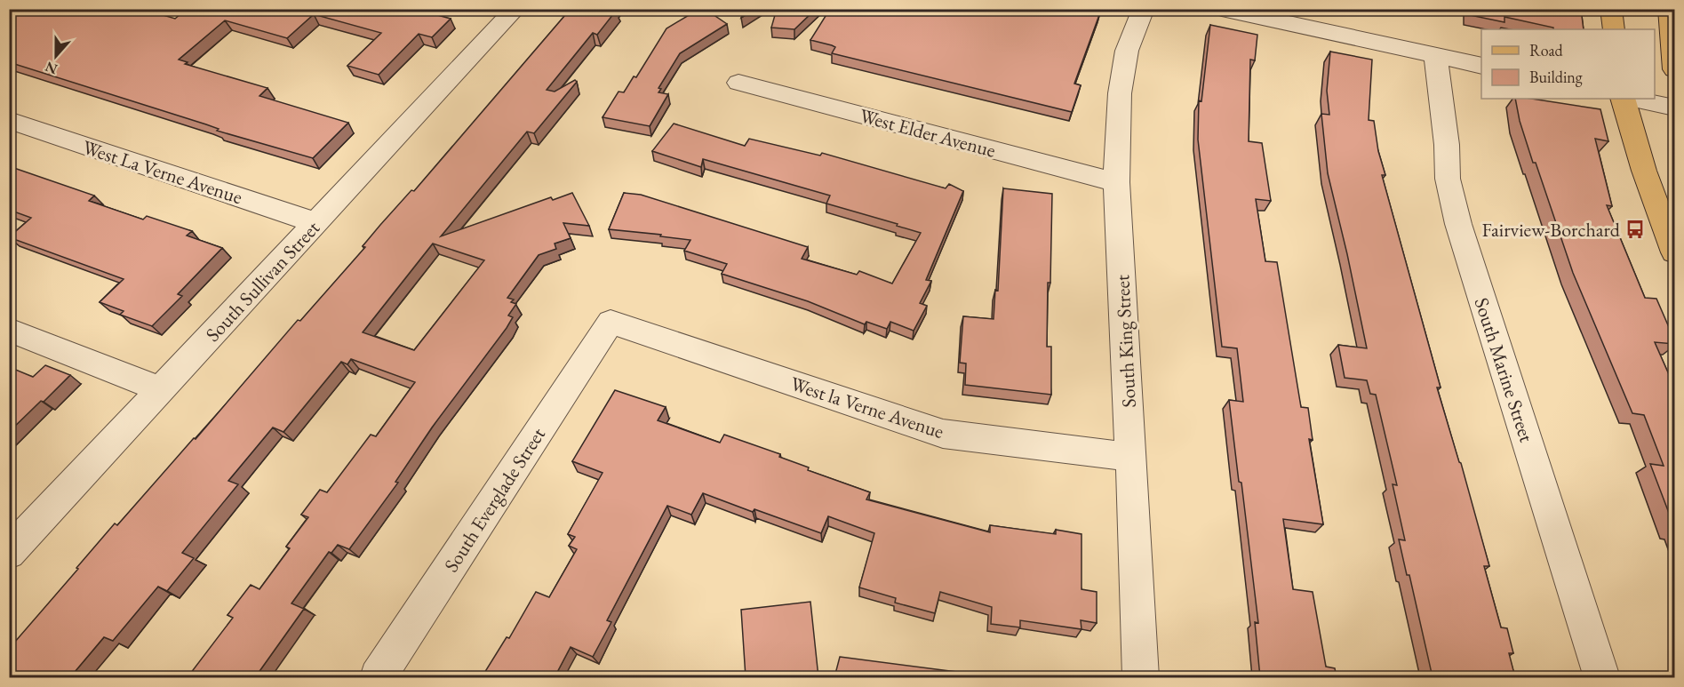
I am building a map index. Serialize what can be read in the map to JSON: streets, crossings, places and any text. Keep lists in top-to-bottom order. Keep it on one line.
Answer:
{"streets":{"street":["West Elder Avenue","West La Verne Avenue","South Sullivan Street","South King Street","South Marine Street","West la Verne Avenue","South Everglade Street"]},"crossings":[["West Elder Avenue","South King Street"],["West La Verne Avenue","South Sullivan Street"],["South King Street","West la Verne Avenue"],["West la Verne Avenue","South Everglade Street"]],"places":{"bus stop":["Fairview-Borchard"]},"legend":["Road","Building"],"north":"bottom"}
